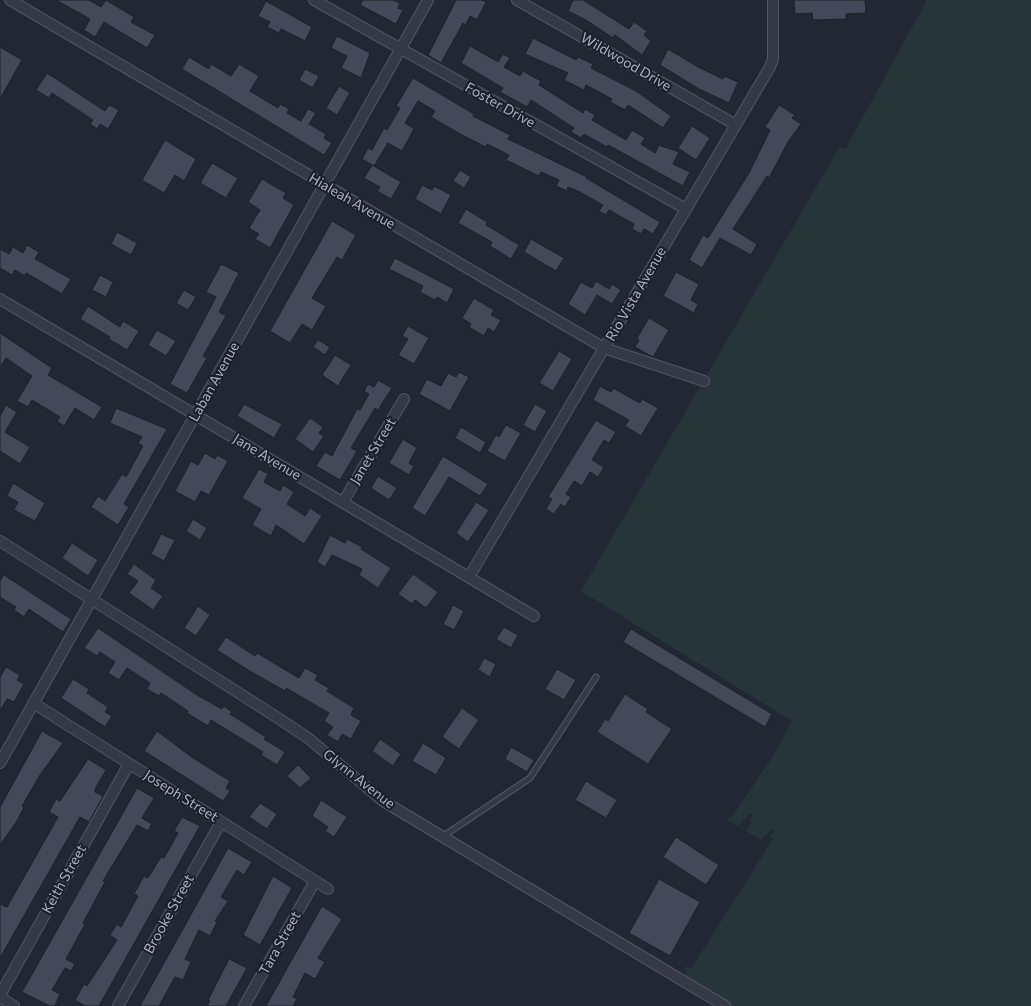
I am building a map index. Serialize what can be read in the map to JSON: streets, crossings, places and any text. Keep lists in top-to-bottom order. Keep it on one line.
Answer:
{"streets":{"street":["Wildwood Drive","Foster Drive","Hialeah Avenue","Rio Vista Avenue","Laban Avenue","Janet Street","Jane Avenue","Glynn Avenue","Joseph Street","Keith Street","Brooke Street","Tara Street"]},"crossings":[["Wildwood Drive","Rio Vista Avenue"],["Foster Drive","Rio Vista Avenue"],["Foster Drive","Laban Avenue"],["Hialeah Avenue","Rio Vista Avenue"],["Hialeah Avenue","Laban Avenue"],["Rio Vista Avenue","Jane Avenue"],["Laban Avenue","Jane Avenue"],["Laban Avenue","Glynn Avenue"],["Laban Avenue","Joseph Street"],["Janet Street","Jane Avenue"],["Joseph Street","Keith Street"],["Joseph Street","Brooke Street"],["Joseph Street","Tara Street"]]}
